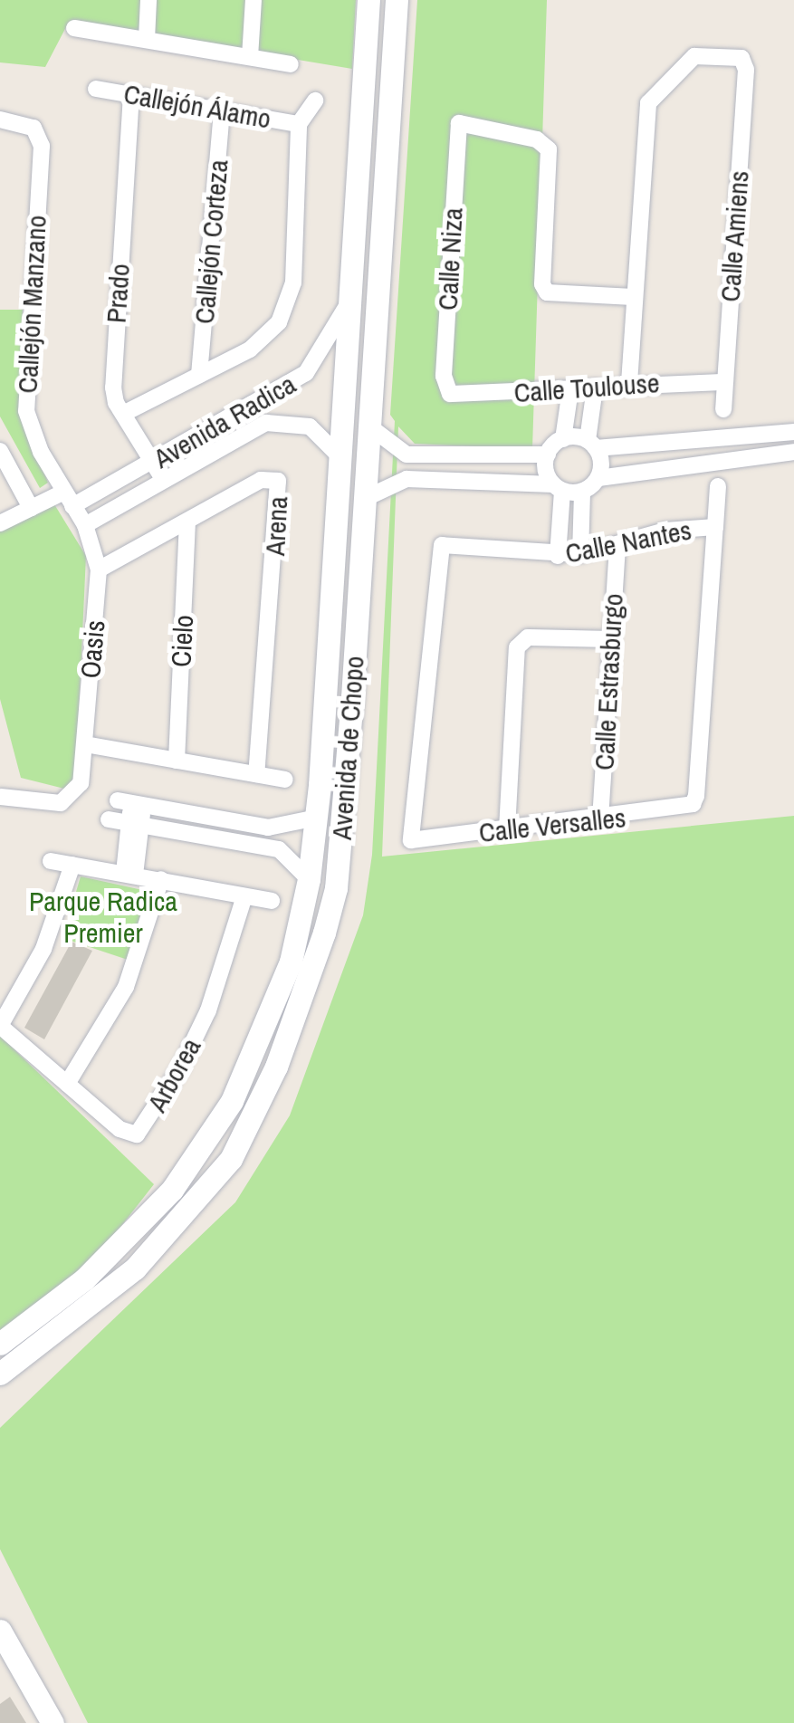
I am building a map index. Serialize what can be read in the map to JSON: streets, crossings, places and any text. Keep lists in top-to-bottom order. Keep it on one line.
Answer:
{"streets":{"street":["Callejón Álamo","Calle Amiens","Callejón Corteza","Calle Niza","Prado","Callejón Manzano","Calle Toulouse","Avenida Radica","Arena","Calle Nantes","Cielo","Oasis","Calle Estrasburgo","Avenida de Chopo","Calle Versalles","Arborea"]},"crossings":[["Callejón Álamo","Callejón Corteza"],["Callejón Álamo","Prado"],["Calle Amiens","Calle Niza"],["Calle Amiens","Calle Toulouse"],["Calle Niza","Calle Toulouse"],["Prado","Avenida Radica"],["Callejón Manzano","Avenida Radica"],["Callejón Manzano","Oasis"],["Avenida Radica","Oasis"],["Avenida Radica","Avenida de Chopo"],["Arena","Cielo"],["Arena","Oasis"],["Calle Nantes","Calle Estrasburgo"],["Calle Nantes","Calle Versalles"],["Calle Estrasburgo","Calle Versalles"]],"parks":["Parque Radica Premier"]}
